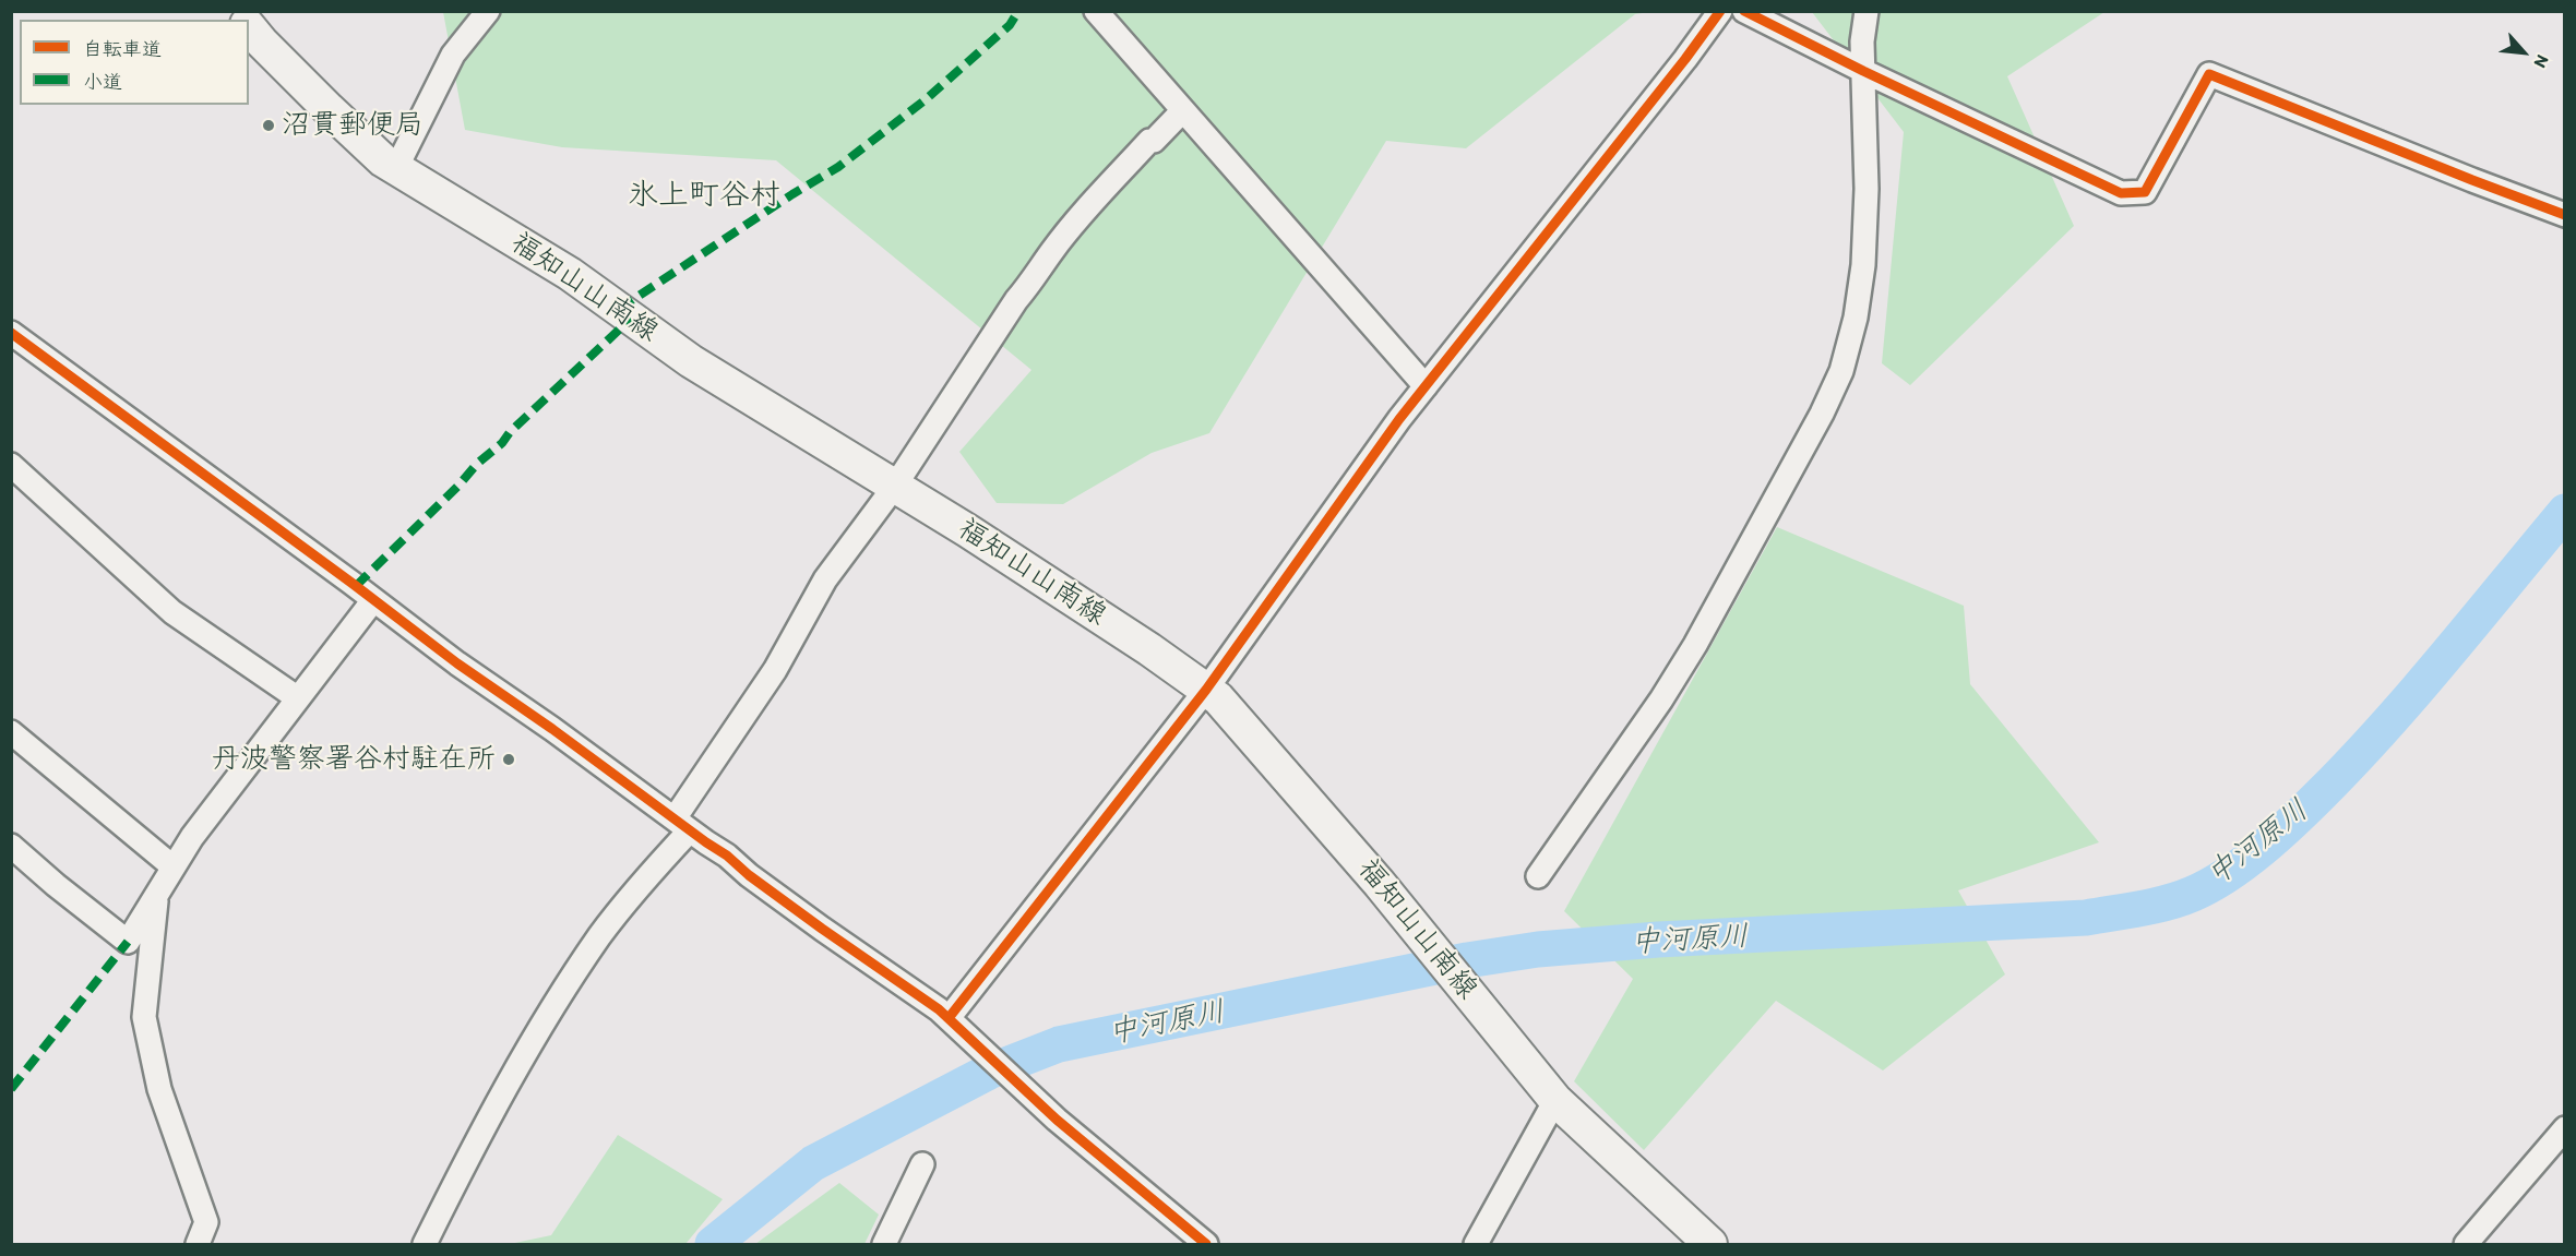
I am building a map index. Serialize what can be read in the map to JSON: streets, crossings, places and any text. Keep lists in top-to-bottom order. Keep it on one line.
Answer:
{"streets":{"main road":["福知山山南線"]},"districts":["氷上町谷村"],"water":["中河原川"],"places":["沼貫郵便局","丹波警察署谷村駐在所"],"legend":["自転車道","小道"],"north":"bottom right"}
